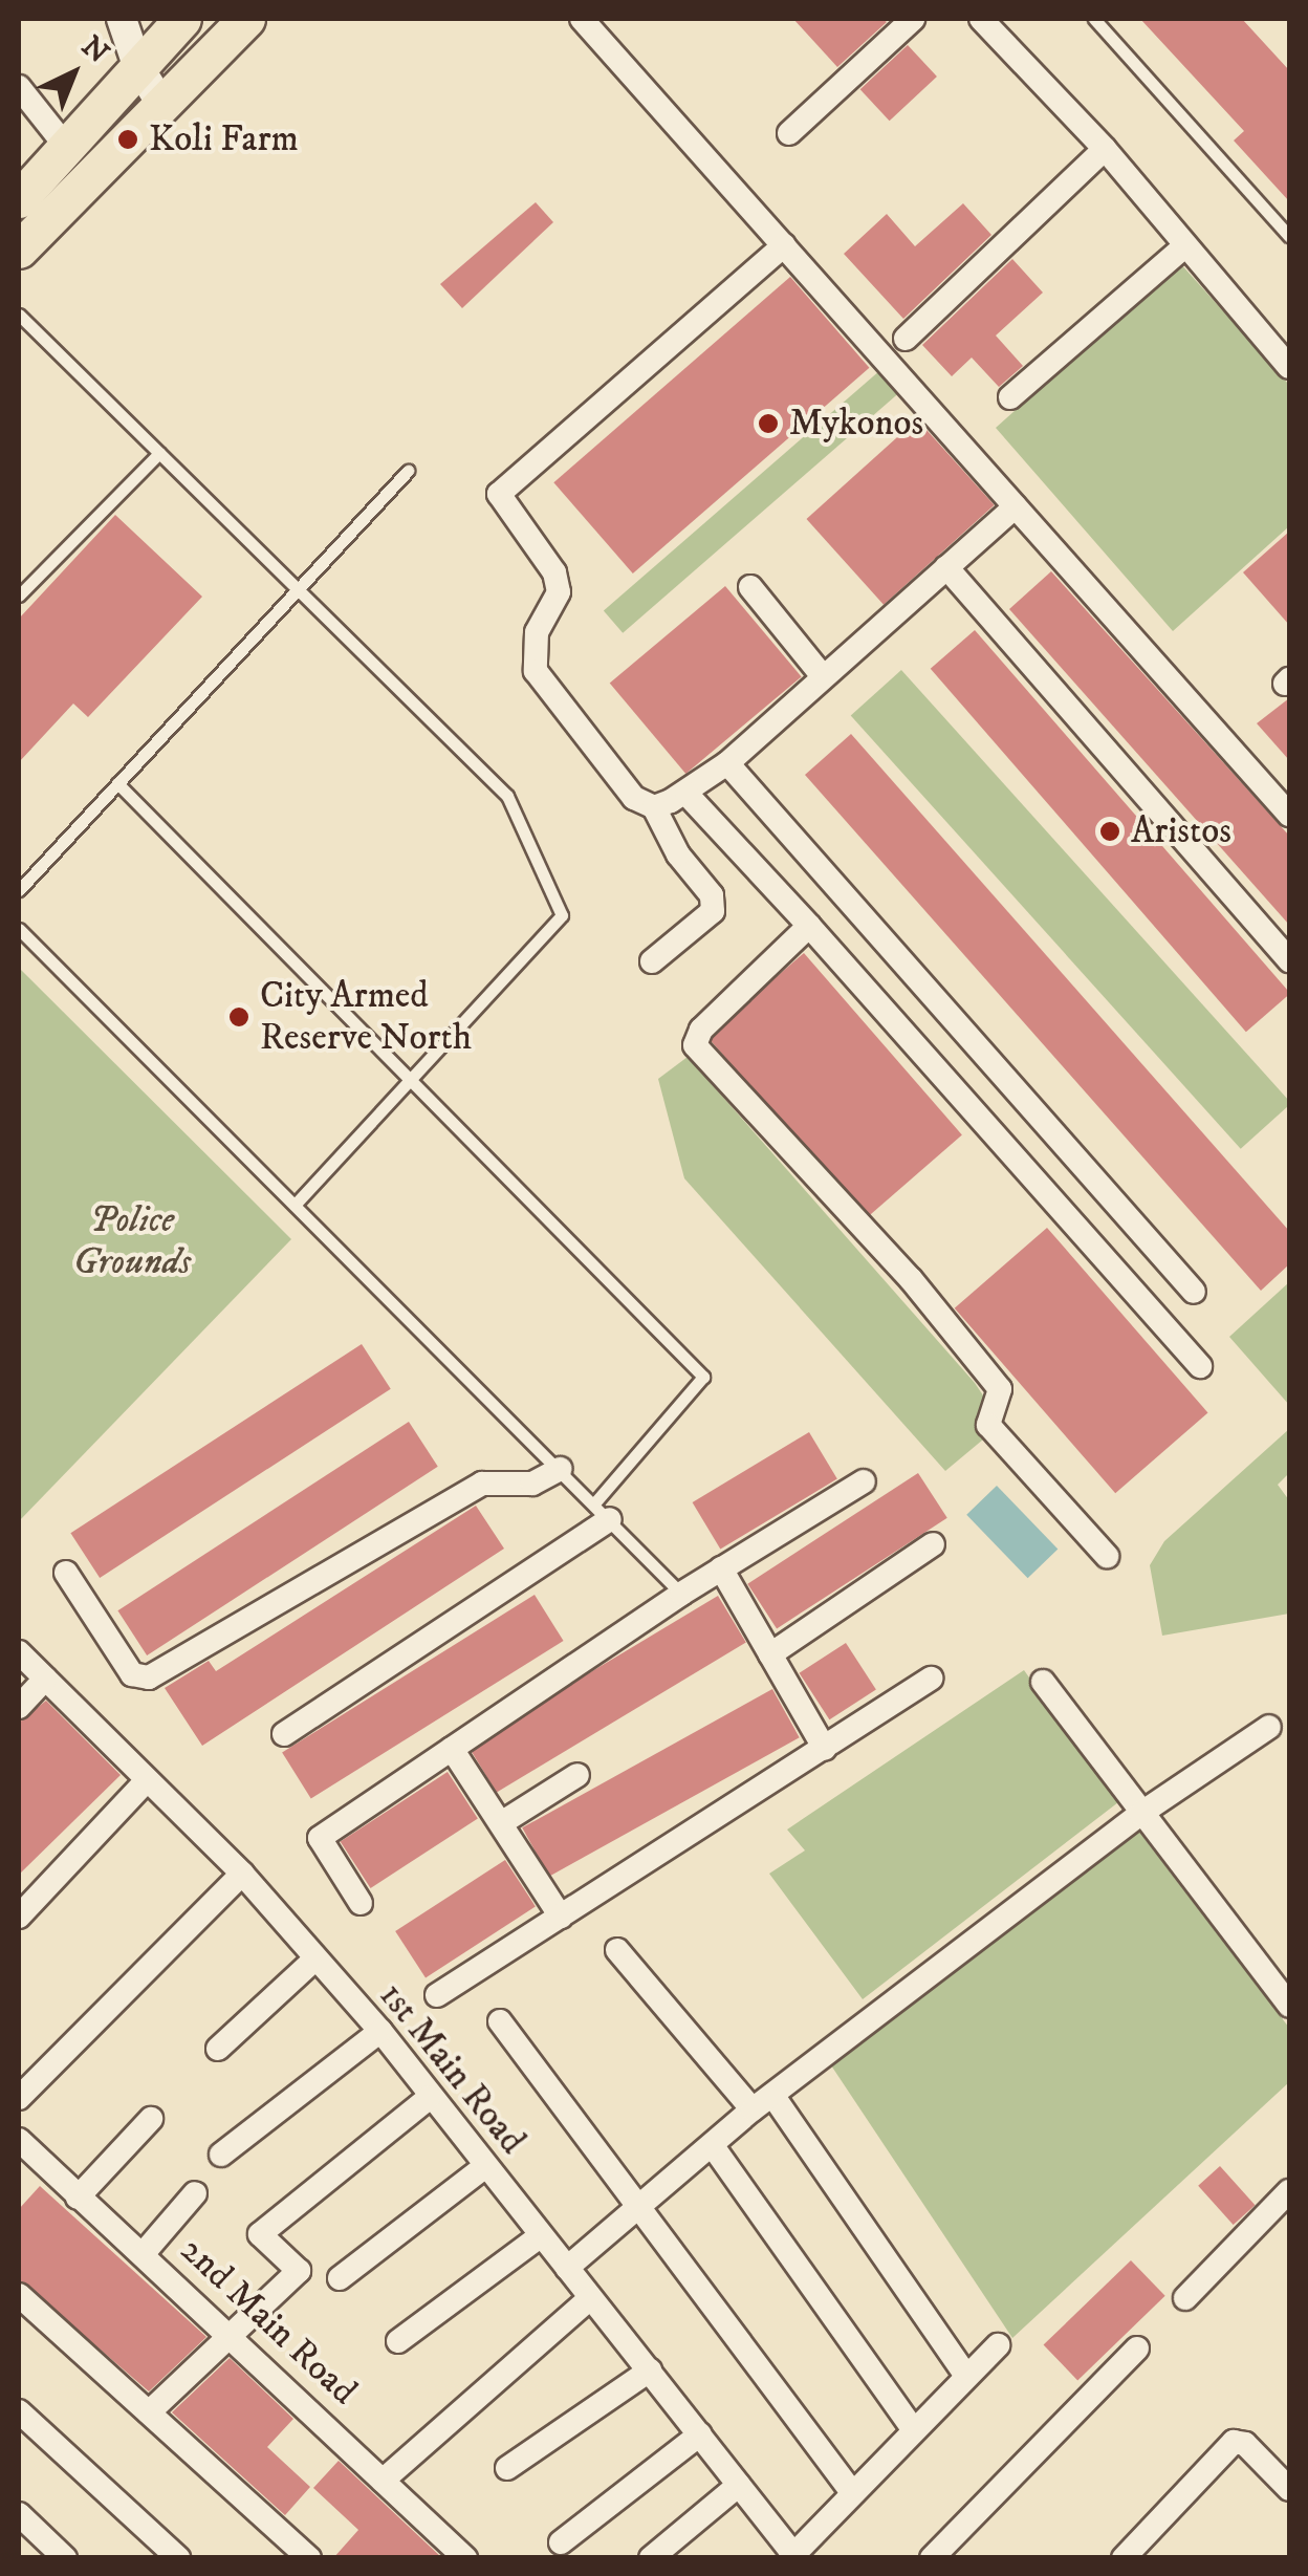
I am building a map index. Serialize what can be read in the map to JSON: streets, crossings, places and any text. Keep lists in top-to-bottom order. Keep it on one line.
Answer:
{"streets":{"street":["1st Main Road","2nd Main Road"]},"parks":["Police Grounds"],"places":["Koli Farm","Mykonos","Aristos","City Armed Reserve North"],"north":"top right"}
